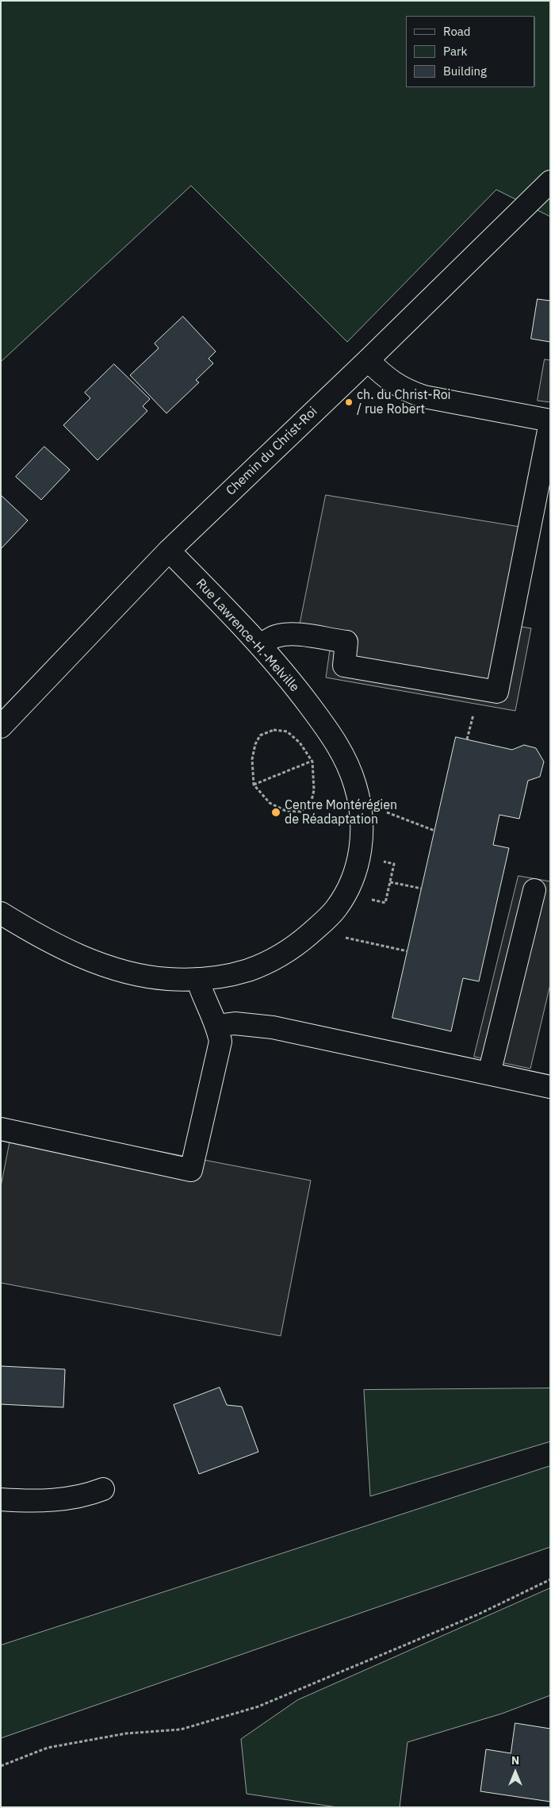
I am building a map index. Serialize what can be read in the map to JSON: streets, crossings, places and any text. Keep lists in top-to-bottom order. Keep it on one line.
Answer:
{"streets":{"street":["Chemin du Christ-Roi","Rue Lawrence-H.-Melville"]},"crossings":[["Chemin du Christ-Roi","Rue Lawrence-H.-Melville"]],"places":["ch. du Christ-Roi / rue Robert","Centre Montérégien de Réadaptation"],"legend":["Road","Park","Building"],"north":"top"}
